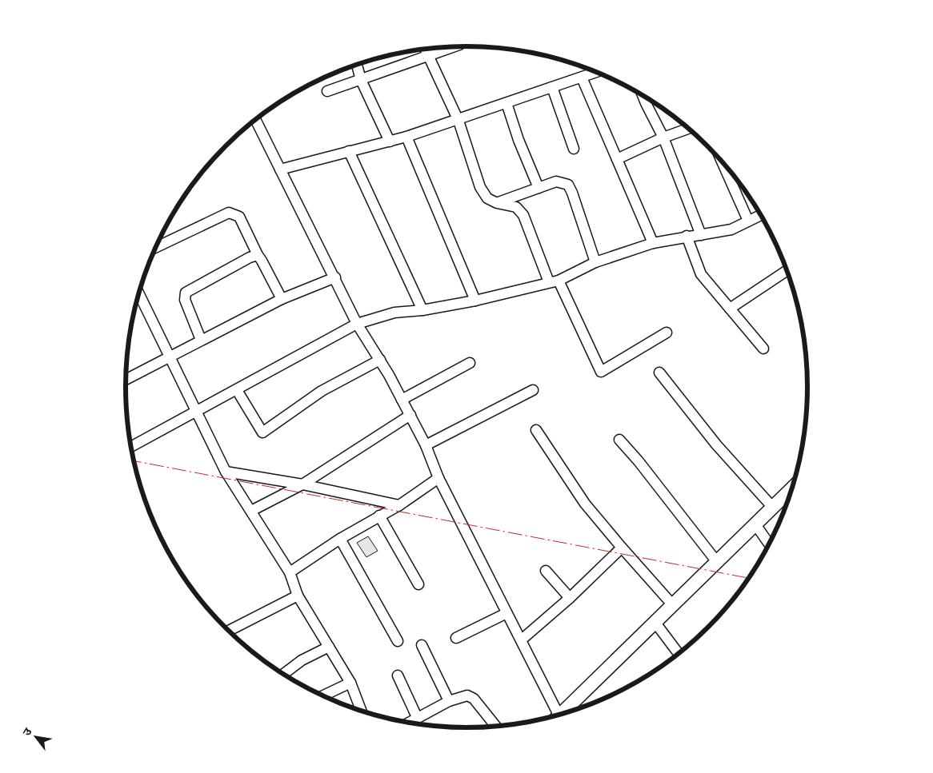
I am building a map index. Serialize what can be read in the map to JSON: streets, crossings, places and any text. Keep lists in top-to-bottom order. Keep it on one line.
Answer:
{"north":"top left"}
